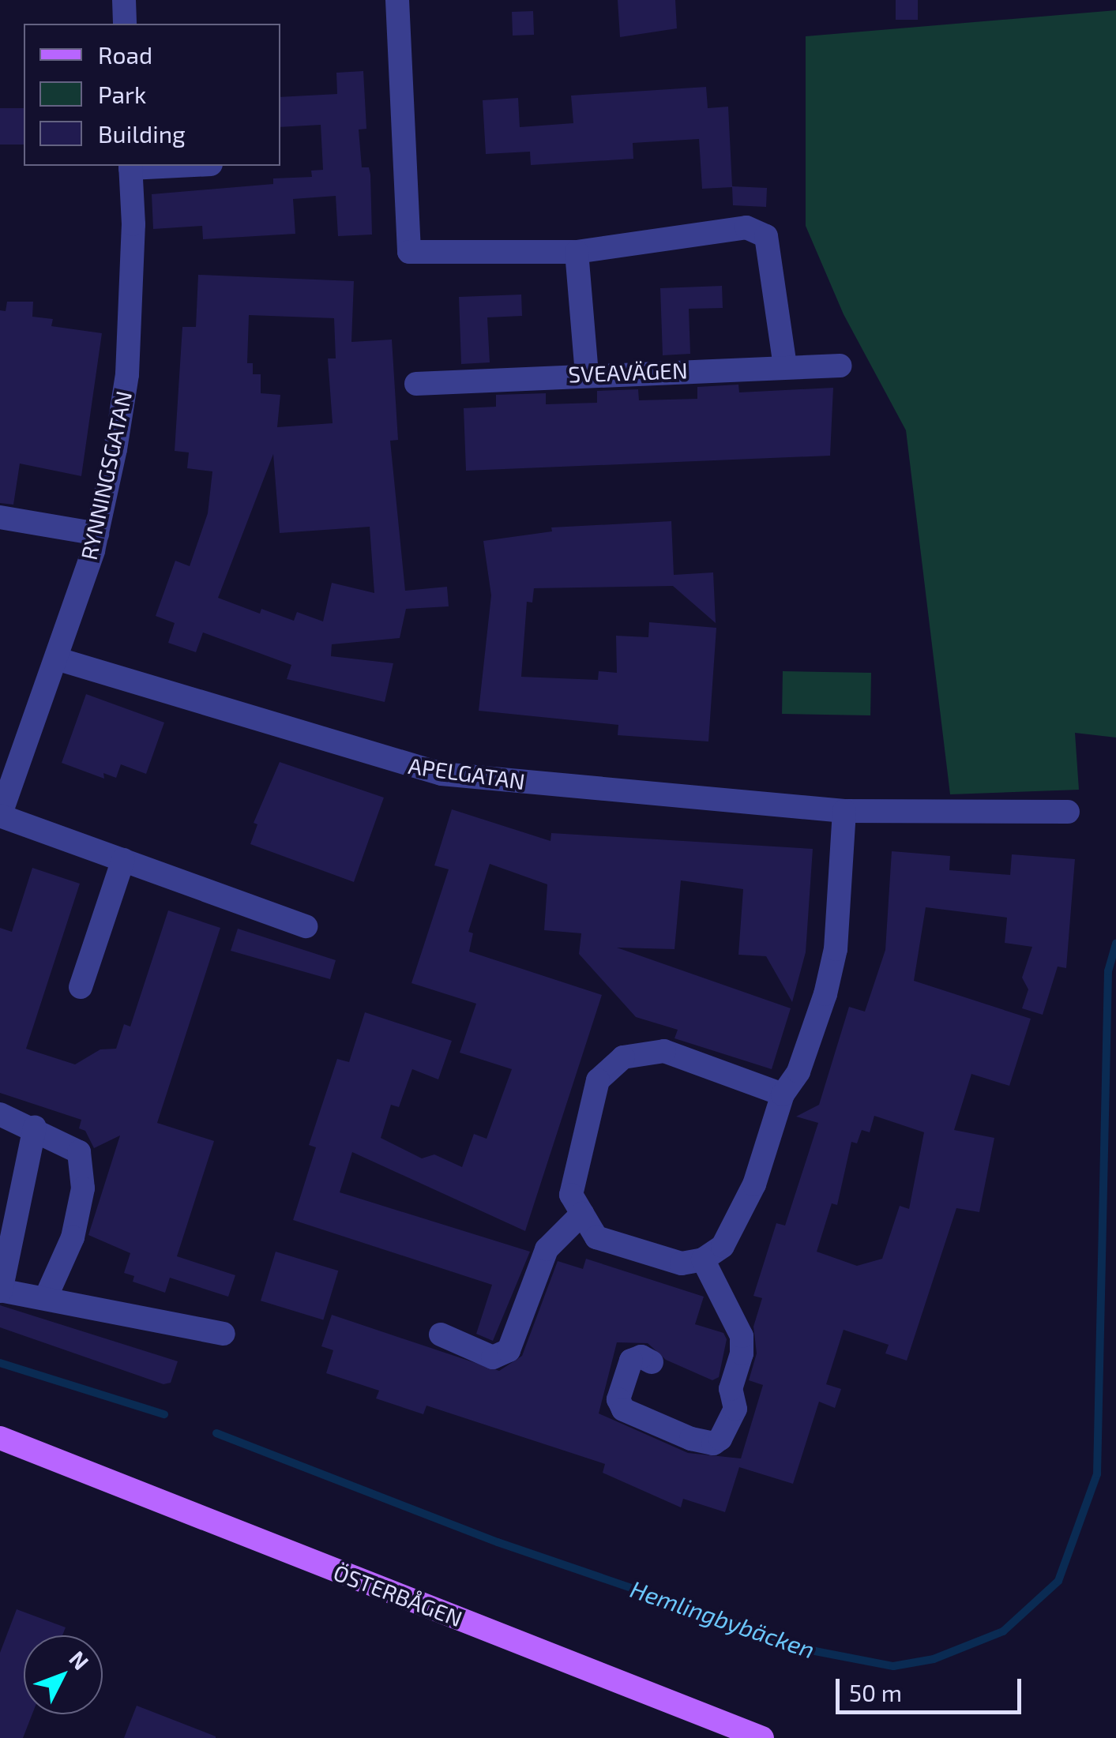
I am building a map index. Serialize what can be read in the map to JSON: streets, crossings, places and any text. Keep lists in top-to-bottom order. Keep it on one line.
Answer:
{"streets":{"main road":["ÖSTERBÅGEN"],"street":["SVEAVÄGEN","RYNNINGSGATAN","APELGATAN"]},"crossings":[["RYNNINGSGATAN","APELGATAN"]],"water":["Hemlingbybäcken"],"legend":["Road","Park","Building"],"scale_bar":"50 m","north":"top right"}
